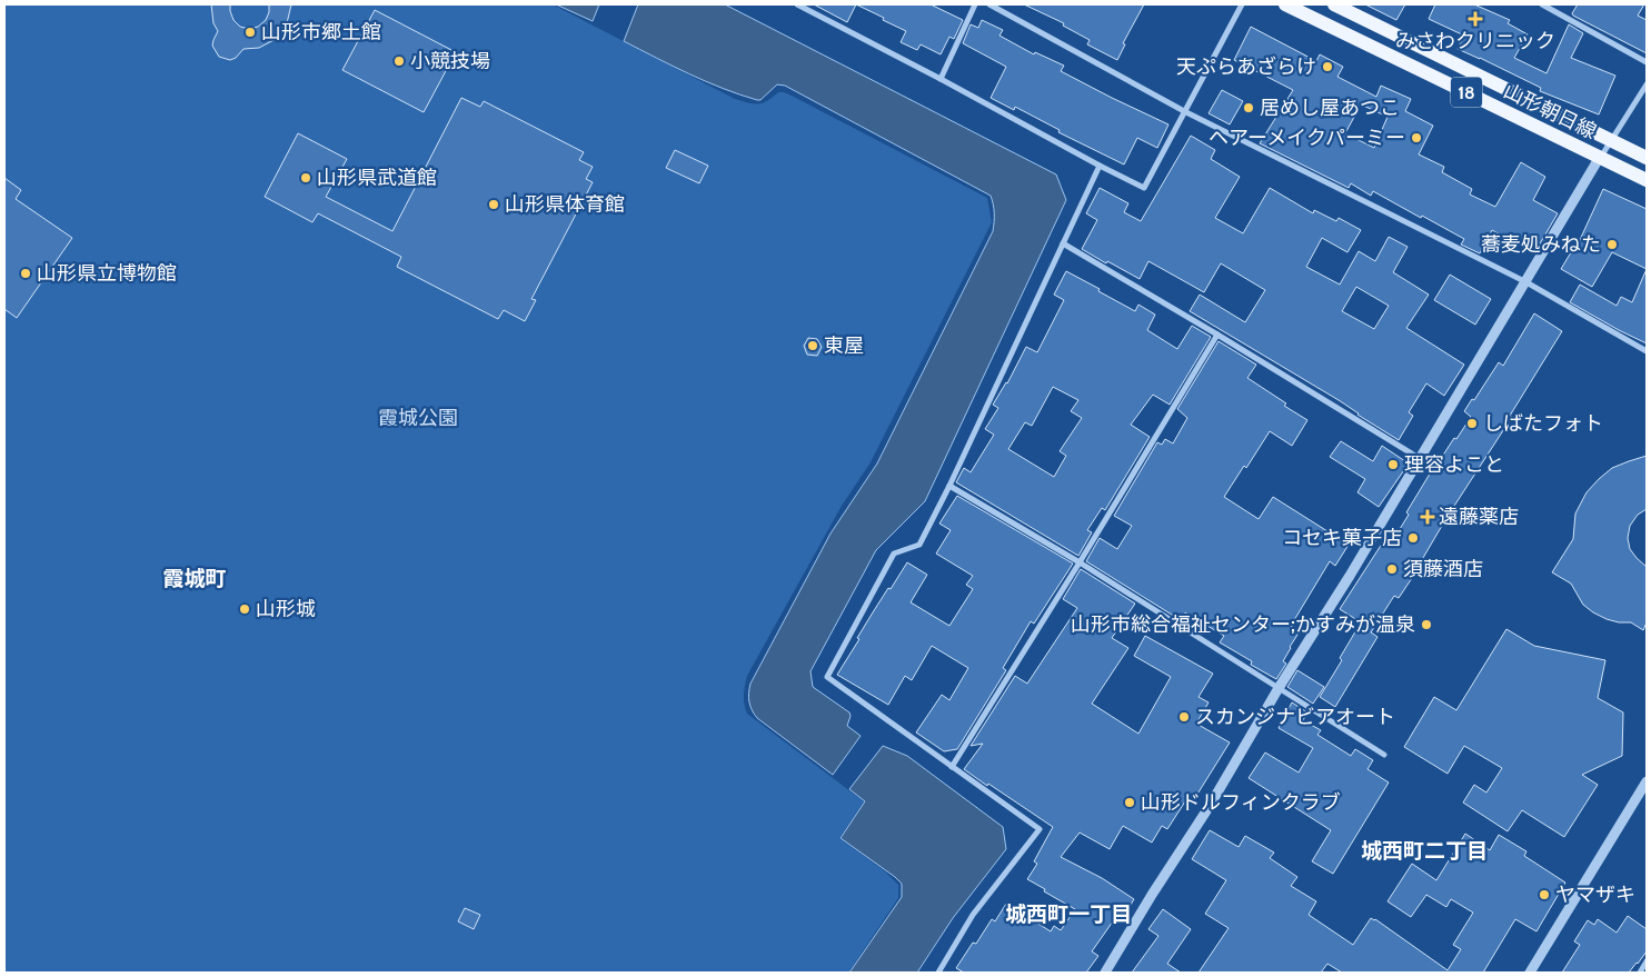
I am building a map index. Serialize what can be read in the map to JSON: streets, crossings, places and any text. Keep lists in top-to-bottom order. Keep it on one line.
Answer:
{"streets":{"main road":["18","山形朝日線"]},"districts":["霞城町","城西町二丁目","城西町一丁目"],"parks":["霞城公園"],"places":{"health":["みさわクリニック","遠藤薬店"],"other":["山形市郷土館","小競技場","天ぷらあざらけ","居めし屋あつこ","ヘアーメイクパーミー","山形県武道館","山形県体育館","蕎麦処みねた","山形県立博物館","東屋","しばたフォト","理容よこと","コセキ菓子店","須藤酒店","山形城","山形市総合福祉センター;かすみが温泉","スカンジナビアオート","山形ドルフィンクラブ","ヤマザキ"]}}
